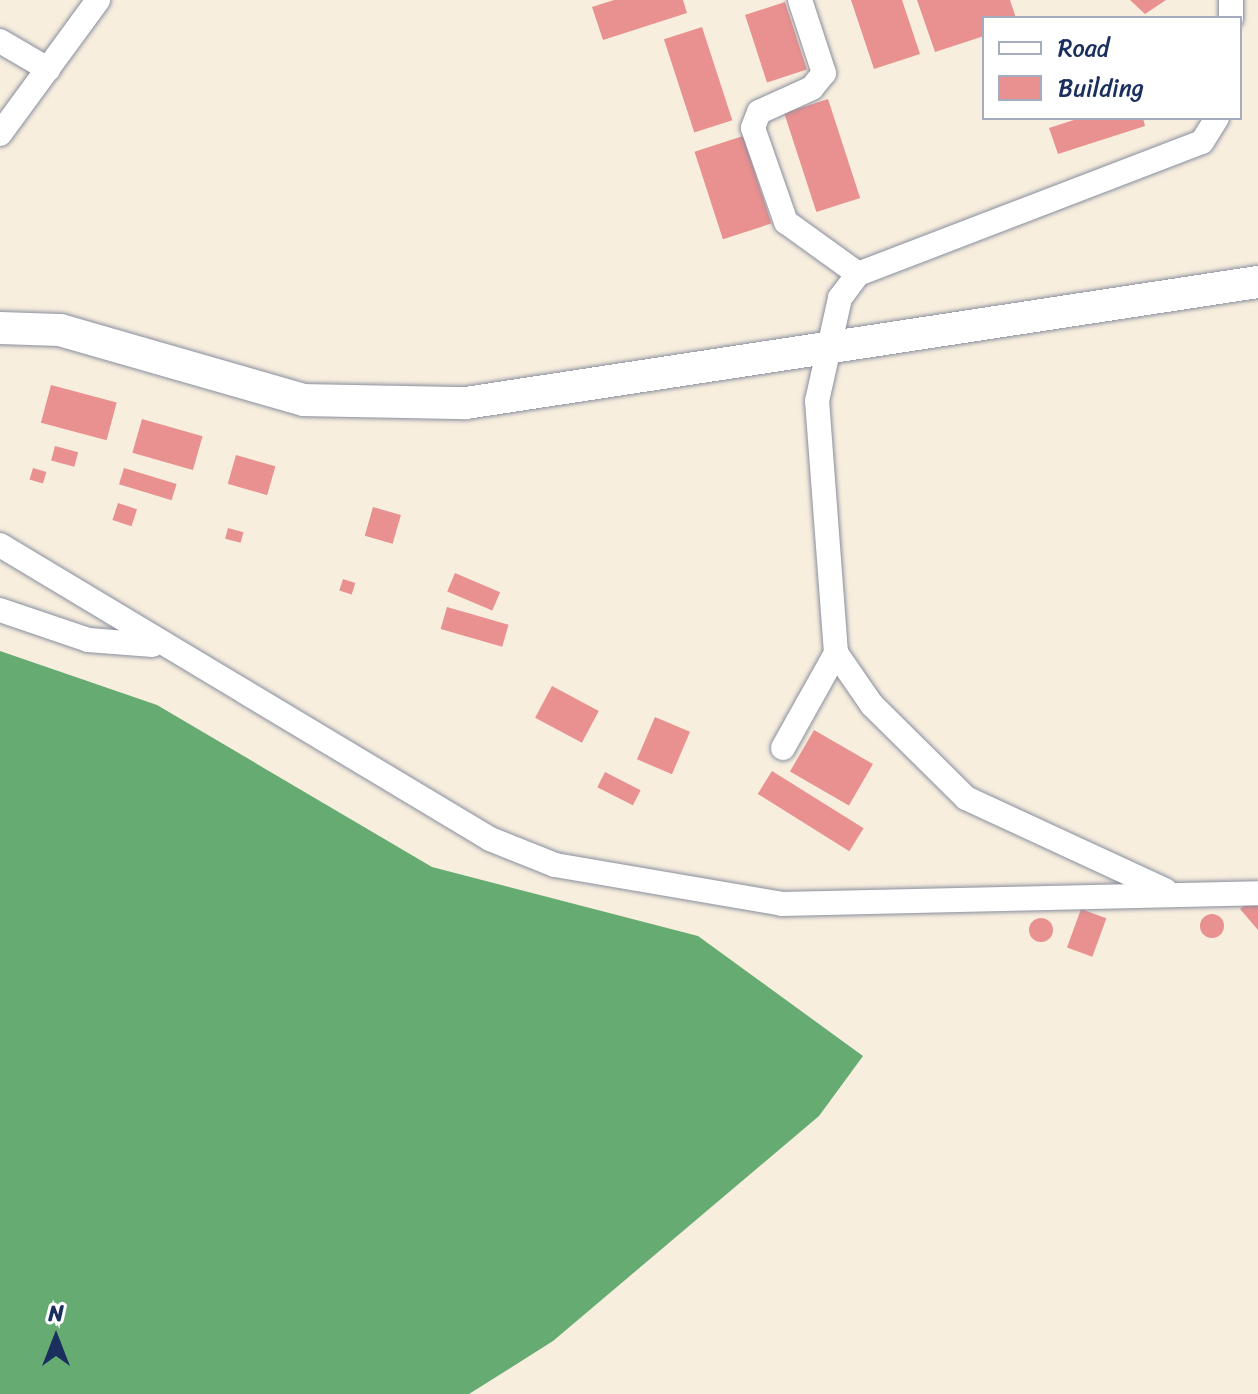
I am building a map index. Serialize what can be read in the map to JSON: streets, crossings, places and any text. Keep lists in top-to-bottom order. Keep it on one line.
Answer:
{"legend":["Road","Building"],"north":"top"}
